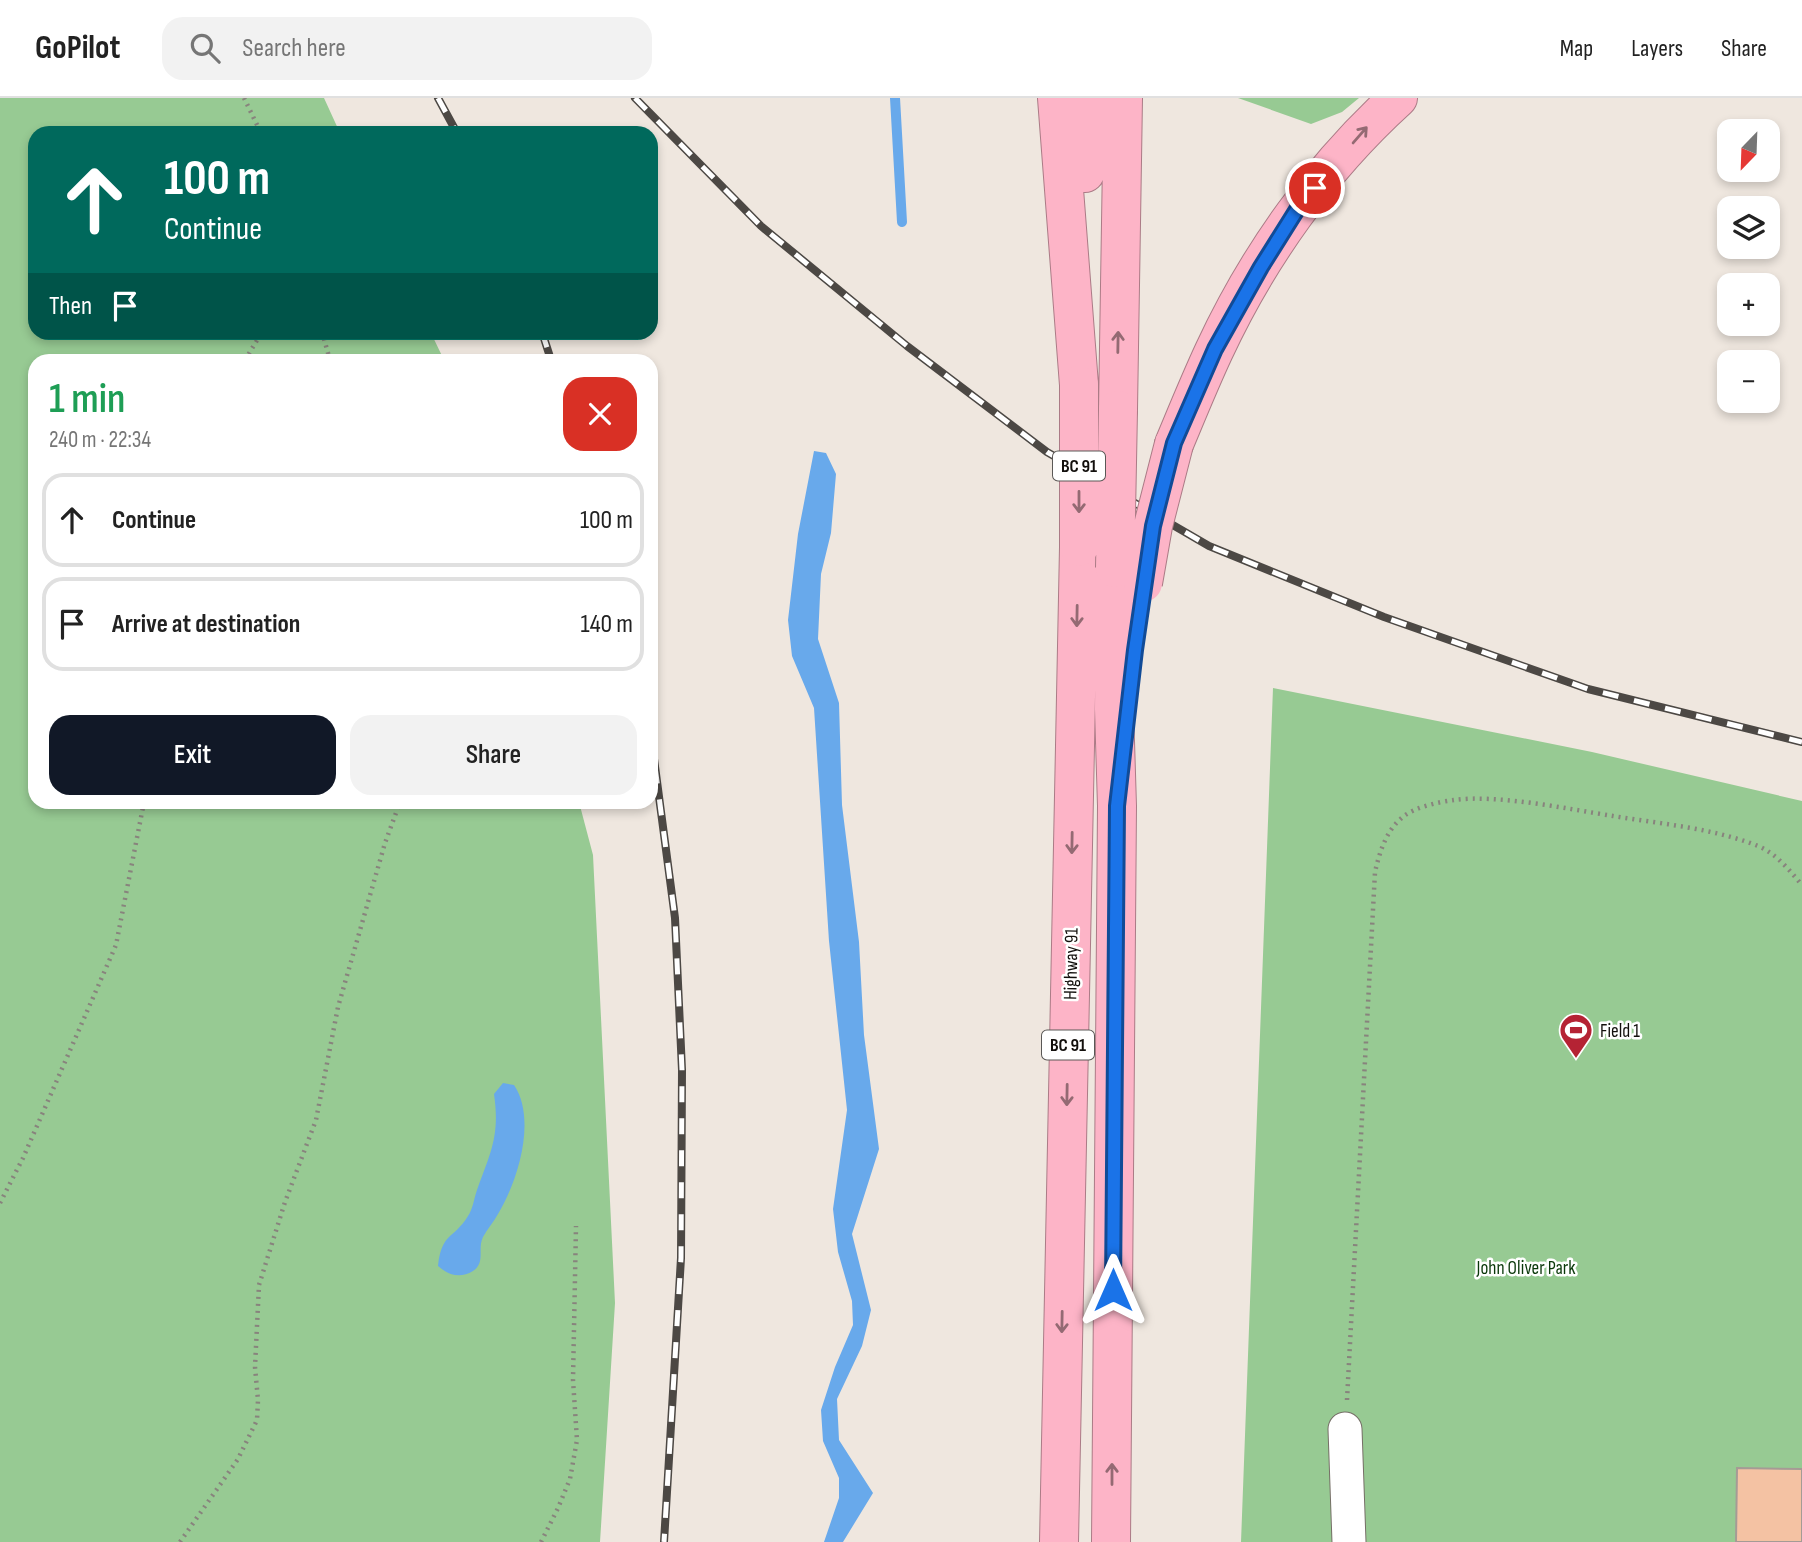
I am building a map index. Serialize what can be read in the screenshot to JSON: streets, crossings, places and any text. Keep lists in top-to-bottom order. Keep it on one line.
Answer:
{"streets":{"highway":["BC 91","Highway 91"]},"parks":["John Oliver Park"],"places":{"sports":["Field 1"]},"north":"bottom left","page":{"header":"GoPilot","search":"Search here","nav":["Map","Layers","Share"],"map_buttons":["+","−"],"turn":["100 m","Continue"],"then":"Then","heading":["1 min","240 m · 22:34"],"list":[{"name":"Continue","value":"100 m"},{"name":"Arrive at destination","value":"140 m"}],"buttons":["Exit","Share"]}}
